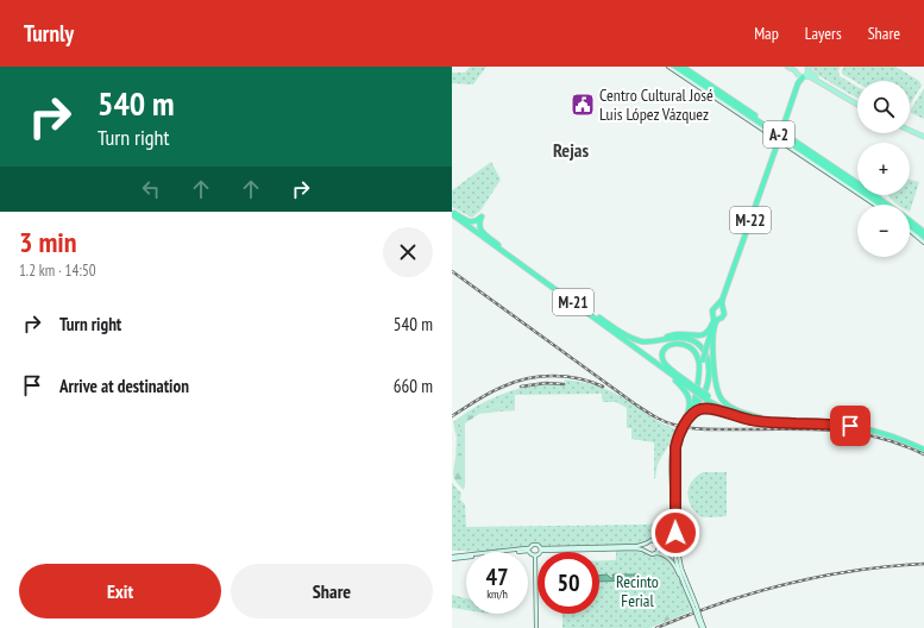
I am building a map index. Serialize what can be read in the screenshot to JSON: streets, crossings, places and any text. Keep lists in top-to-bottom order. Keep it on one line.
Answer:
{"streets":{"highway":["A-2","M-22","M-21"]},"crossings":[["M-22","M-21"]],"districts":["Rejas"],"parks":["Recinto Ferial"],"places":{"public building":["Centro Cultural José Luis López Vázquez"]},"page":{"header":"Turnly","nav":["Map","Layers","Share"],"turn":["540 m","Turn right"],"map_buttons":["+","−"],"heading":["3 min","1.2 km · 14:50"],"list":[{"name":"Turn right","value":"540 m"},{"name":"Arrive at destination","value":"660 m"}],"speed":"47 km/h","limit":"50","buttons":["Exit","Share"]}}
